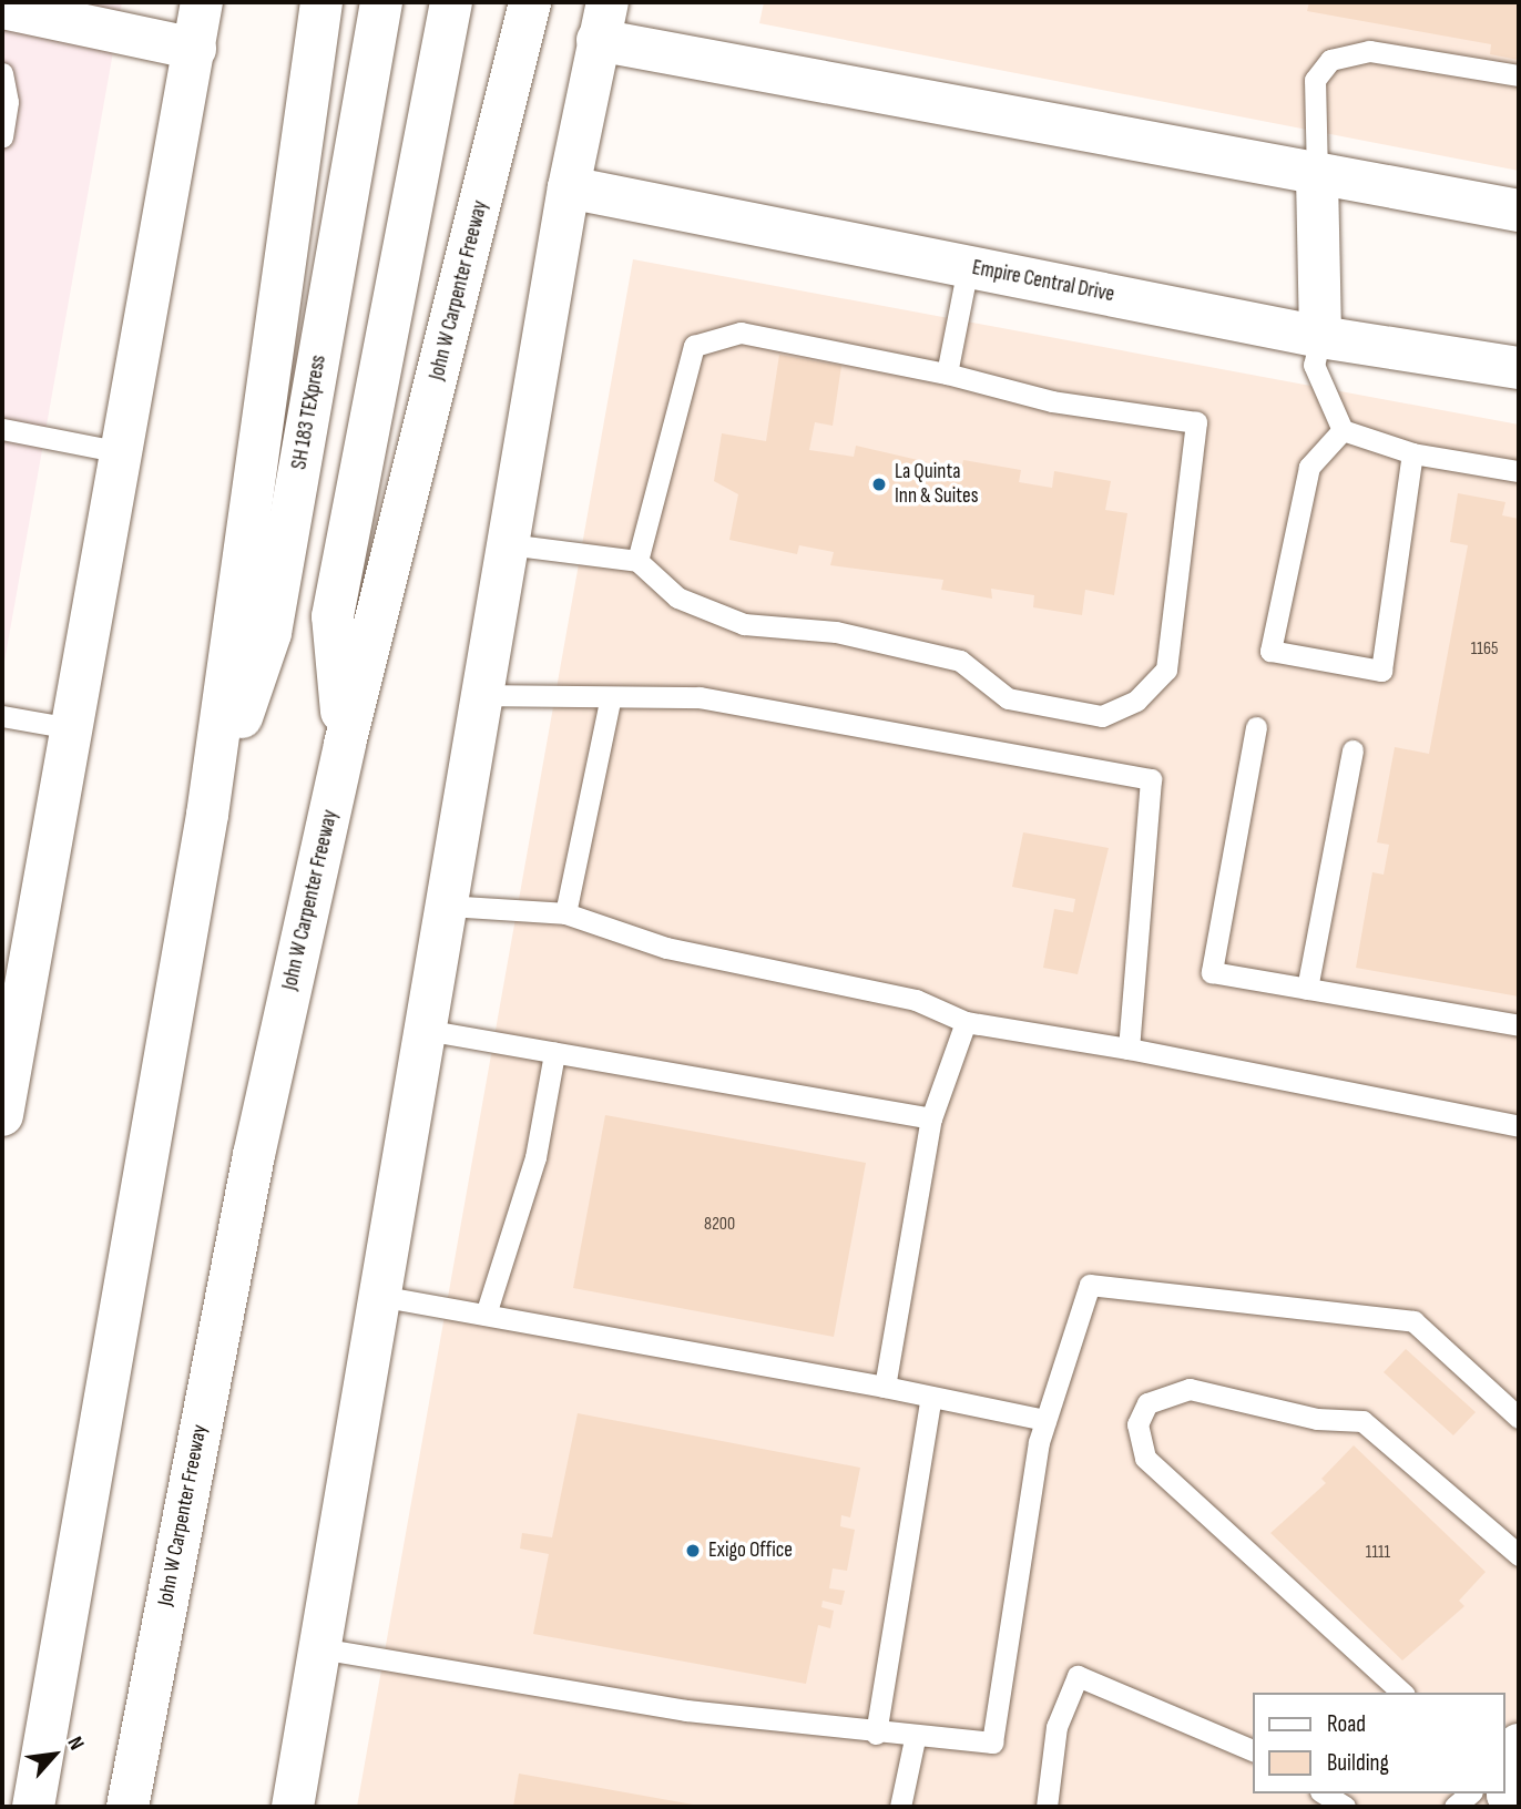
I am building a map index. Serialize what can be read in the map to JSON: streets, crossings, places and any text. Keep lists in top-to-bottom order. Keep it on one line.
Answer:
{"streets":{"main road":["Empire Central Drive","John W Carpenter Freeway","SH 183 TEXpress"]},"places":["La Quinta Inn & Suites","Exigo Office"],"house_numbers":["1165","8200","1111"],"legend":["Road","Building"],"north":"top right"}
